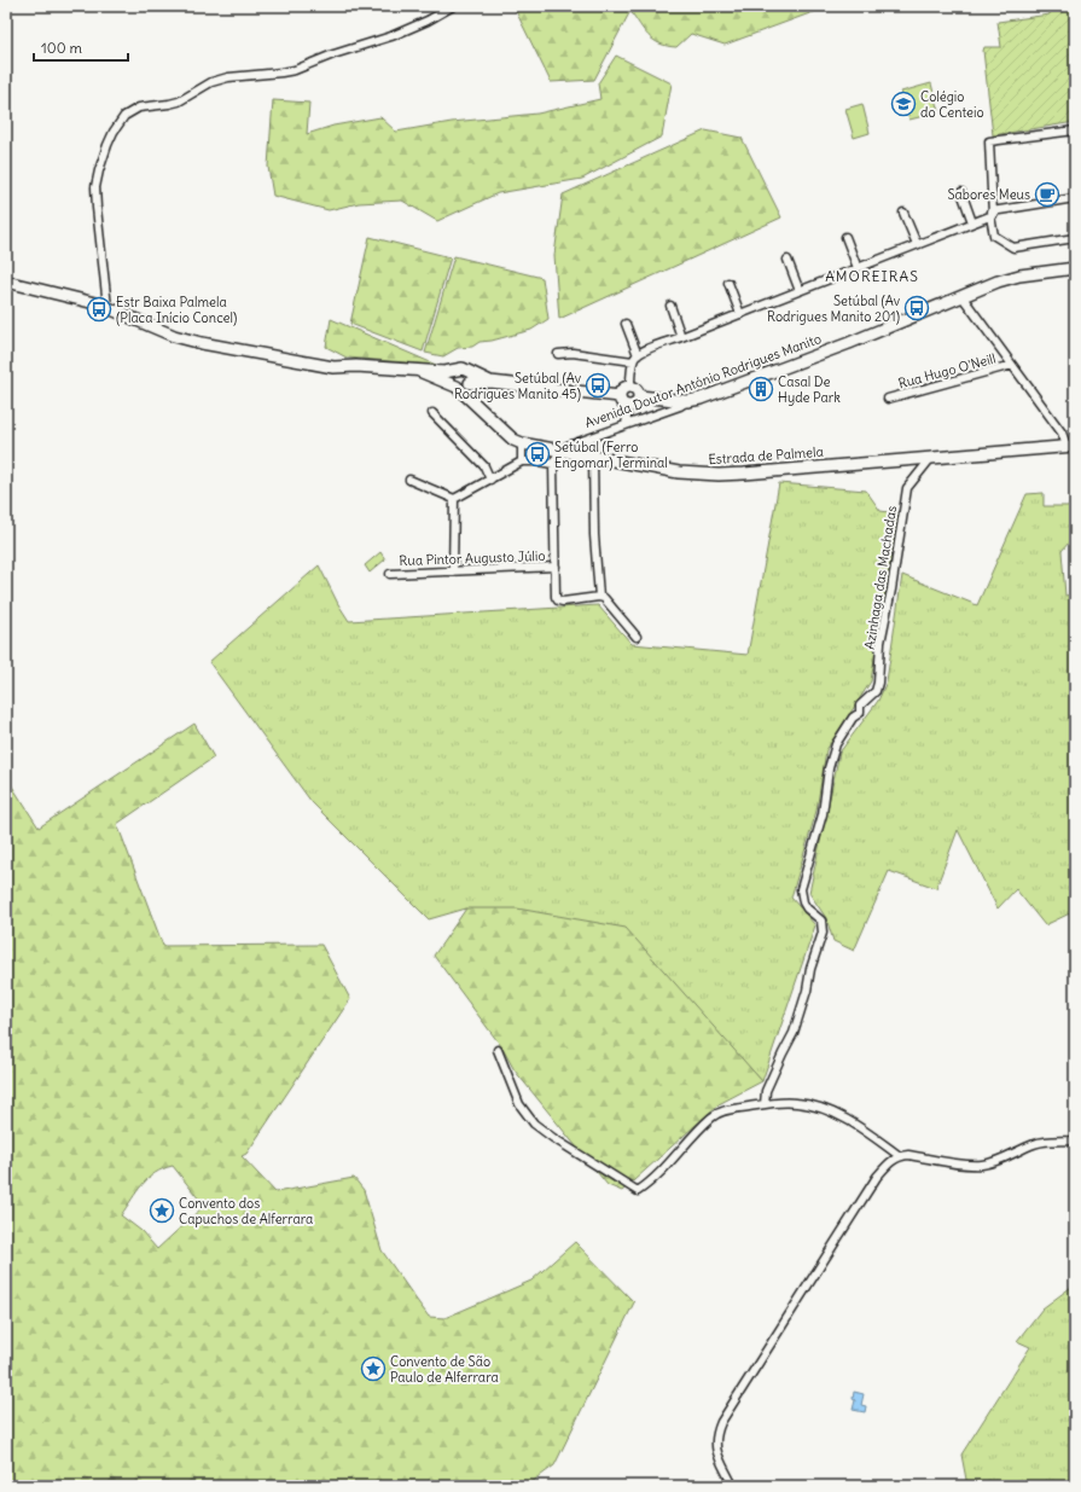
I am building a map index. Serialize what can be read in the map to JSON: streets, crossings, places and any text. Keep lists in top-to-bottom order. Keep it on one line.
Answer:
{"streets":{"street":["Rua Hugo O'Neill","Avenida Doutor António Rodrigues Manito","Estrada de Palmela","Rua Pintor Augusto Júlio","Azinhaga das Machadas"]},"crossings":[["Avenida Doutor António Rodrigues Manito","Estrada de Palmela"],["Estrada de Palmela","Azinhaga das Machadas"]],"districts":["AMOREIRAS"],"places":{"school or university":["Colégio do Centeio"],"cafe":["Sabores Meus"],"bus stop":["Setúbal (Av Rodrigues Manito 201)","Estr Baixa Palmela (Placa Início Concel)","Setúbal (Av Rodrigues Manito 45)","Setúbal (Ferro Engomar) Terminal"],"building":["Casal De Hyde Park"],"place":["Convento dos Capuchos de Alferrara","Convento de São Paulo de Alferrara"]},"scale_bar":"100 m"}
